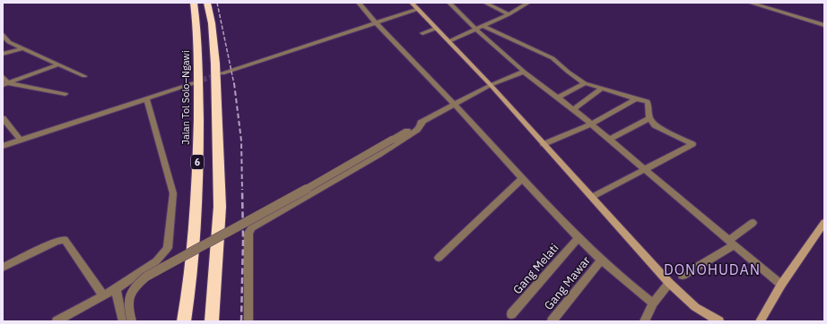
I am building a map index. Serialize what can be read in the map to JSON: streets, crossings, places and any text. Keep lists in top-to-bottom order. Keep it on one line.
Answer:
{"streets":{"highway":["Jalan Tol Solo–Ngawi","6"],"street":["Gang Melati","Gang Mawar"]},"districts":["DONOHUDAN"]}
